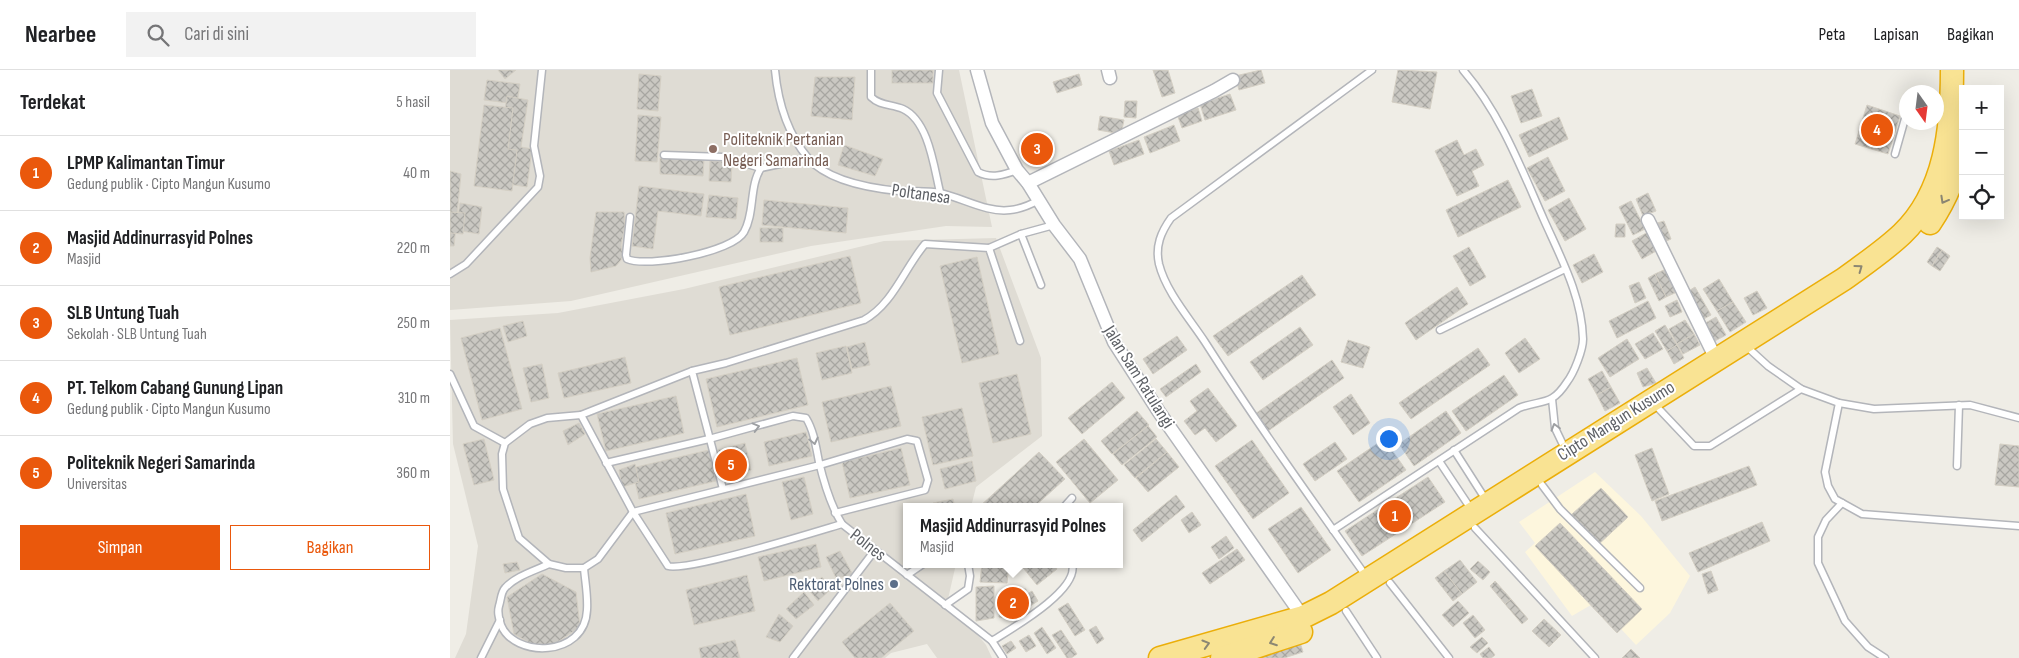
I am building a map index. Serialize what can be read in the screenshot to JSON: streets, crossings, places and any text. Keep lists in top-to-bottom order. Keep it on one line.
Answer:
{"streets":{"highway":["Cipto Mangun Kusumo"],"street":["Jalan Sam Ratulangi"],"lane":["Poltanesa","Polnes"]},"crossings":[["Poltanesa","Jalan Sam Ratulangi"],["Jalan Sam Ratulangi","Cipto Mangun Kusumo"]],"places":["Politeknik Pertanian Negeri Samarinda","Rektorat Polnes"],"north":"bottom","page":{"header":"Nearbee","search":"Cari di sini","nav":["Peta","Lapisan","Bagikan"],"heading":["Terdekat","5 hasil"],"map_buttons":["+","−"],"pins":["4","3","5","1","2"],"list":[{"mark":"1","name":"LPMP Kalimantan Timur","note":"Gedung publik · Cipto Mangun Kusumo","value":"40 m"},{"mark":"2","name":"Masjid Addinurrasyid Polnes","note":"Masjid","value":"220 m"},{"mark":"3","name":"SLB Untung Tuah","note":"Sekolah · SLB Untung Tuah","value":"250 m"},{"mark":"4","name":"PT. Telkom Cabang Gunung Lipan","note":"Gedung publik · Cipto Mangun Kusumo","value":"310 m"},{"mark":"5","name":"Politeknik Negeri Samarinda","note":"Universitas","value":"360 m"}],"popup":["Masjid Addinurrasyid Polnes","Masjid"],"buttons":["Simpan","Bagikan"]}}
